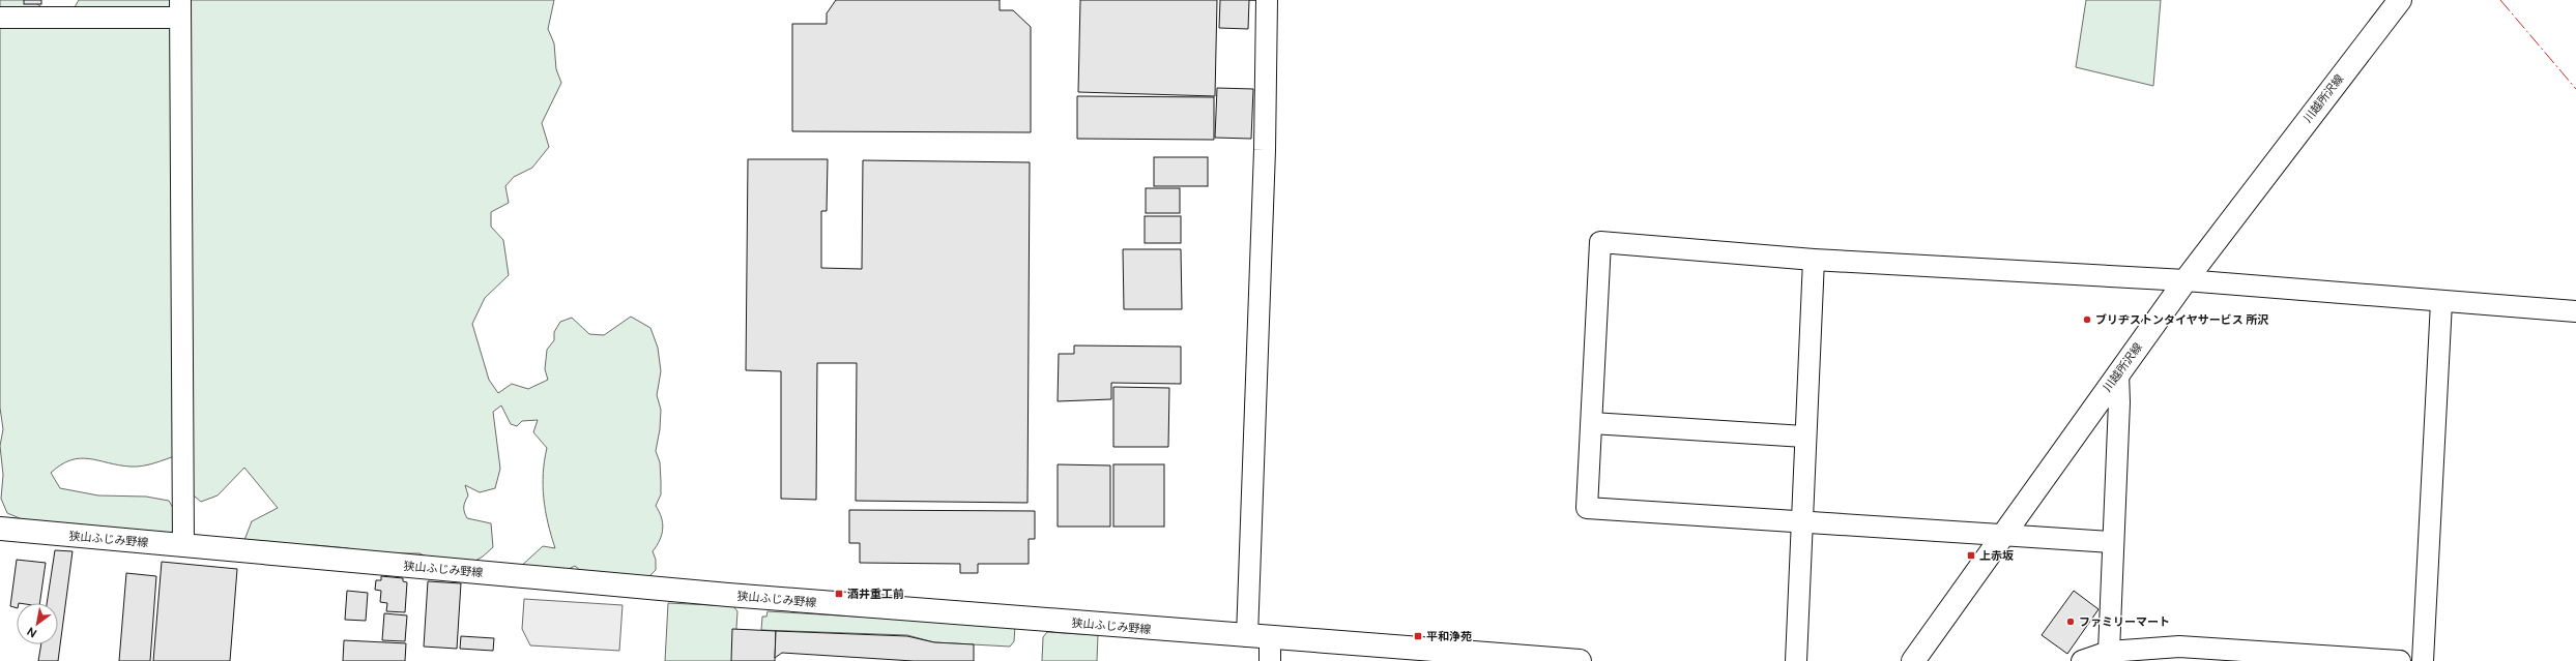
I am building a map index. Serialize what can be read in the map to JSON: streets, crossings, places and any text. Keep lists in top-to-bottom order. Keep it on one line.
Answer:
{"streets":{"main road":["川越所沢線","狭山ふじみ野線"]},"places":{"other":["ブリヂストンタイヤサービス 所沢","ファミリーマート"],"transit":["上赤坂","酒井重工前","平和浄苑"]},"north":"bottom left"}
